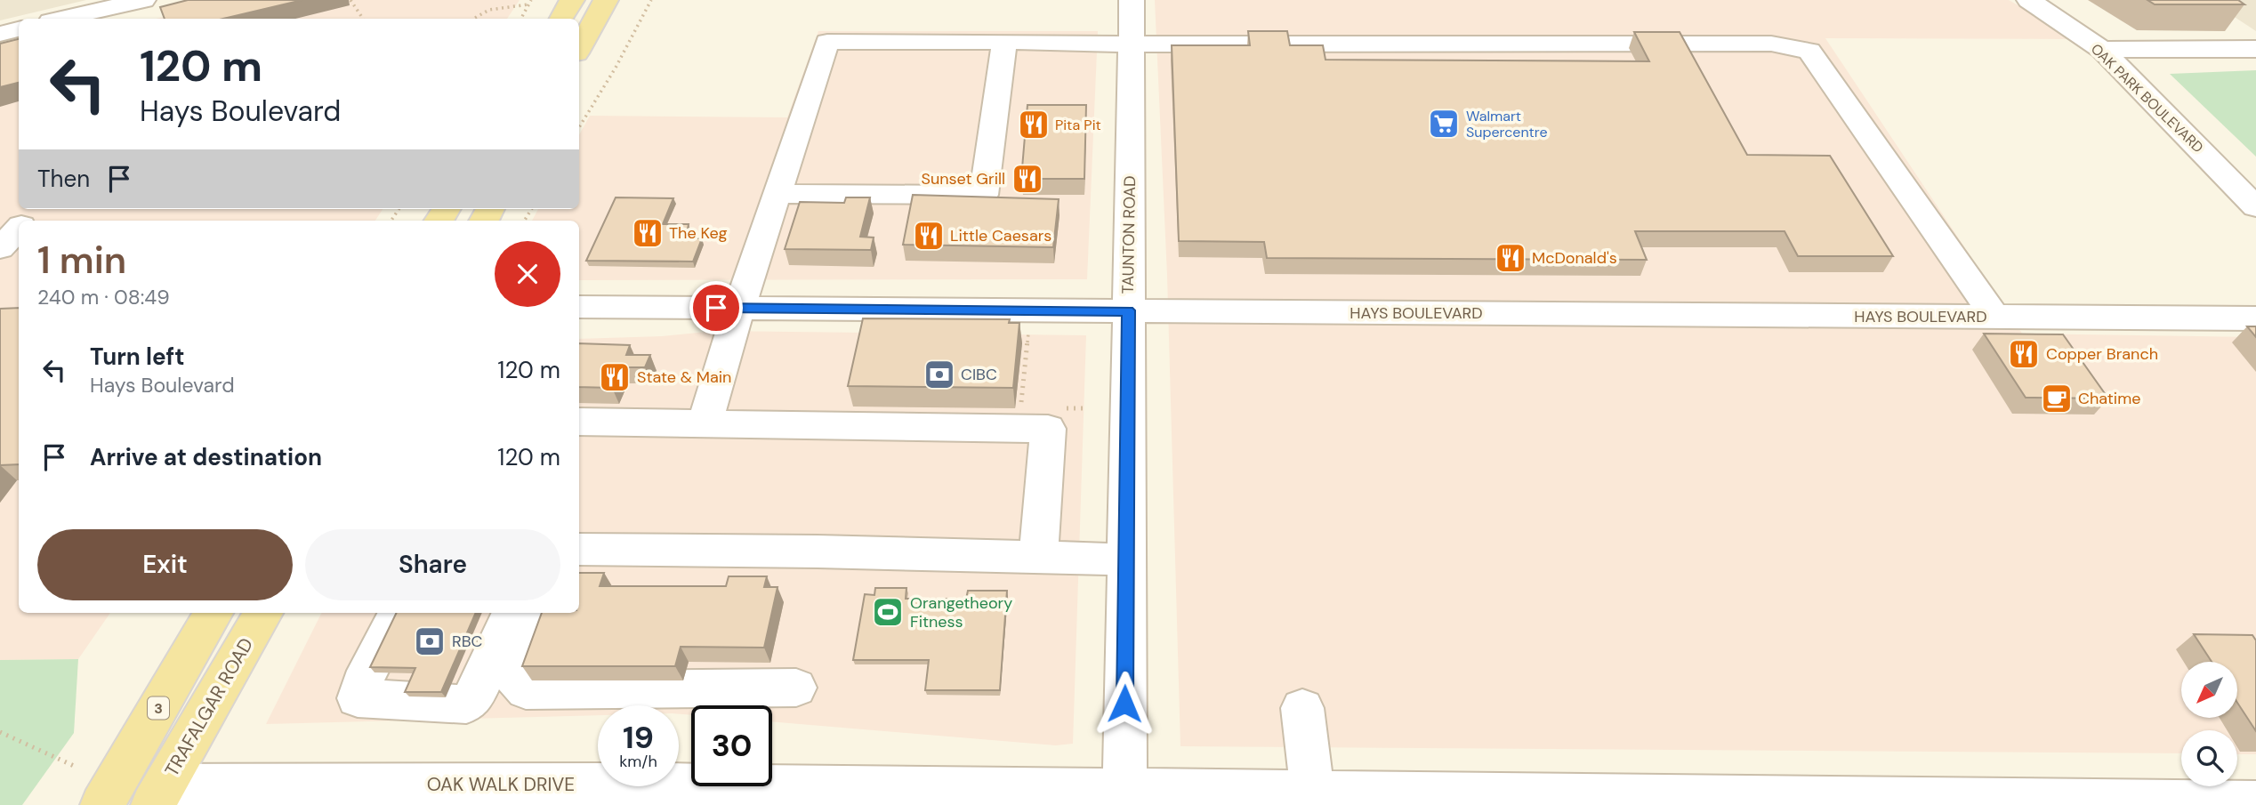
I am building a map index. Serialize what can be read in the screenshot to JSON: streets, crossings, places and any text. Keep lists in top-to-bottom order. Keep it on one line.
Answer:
{"streets":{"main road":["TRAFALGAR ROAD","3"],"street":["OAK PARK BOULEVARD","TAUNTON ROAD","HAYS BOULEVARD","OAK WALK DRIVE"]},"crossings":[["TAUNTON ROAD","HAYS BOULEVARD"],["TAUNTON ROAD","OAK WALK DRIVE"],["TRAFALGAR ROAD","OAK WALK DRIVE"]],"places":{"supermarket":["Walmart Supercentre"],"restaurant":["Pita Pit","Sunset Grill","The Keg","Little Caesars","McDonald's","Copper Branch","State & Main"],"bank":["CIBC","RBC"],"cafe":["Chatime"],"sports":["Orangetheory Fitness"]},"north":"bottom left","page":{"turn":["120 m","Hays Boulevard"],"then":"Then","heading":["1 min","240 m · 08:49"],"list":[{"name":"Turn left","note":"Hays Boulevard","value":"120 m"},{"name":"Arrive at destination","value":"120 m"}],"buttons":["Exit","Share"],"speed":"19 km/h","limit":"30"}}
